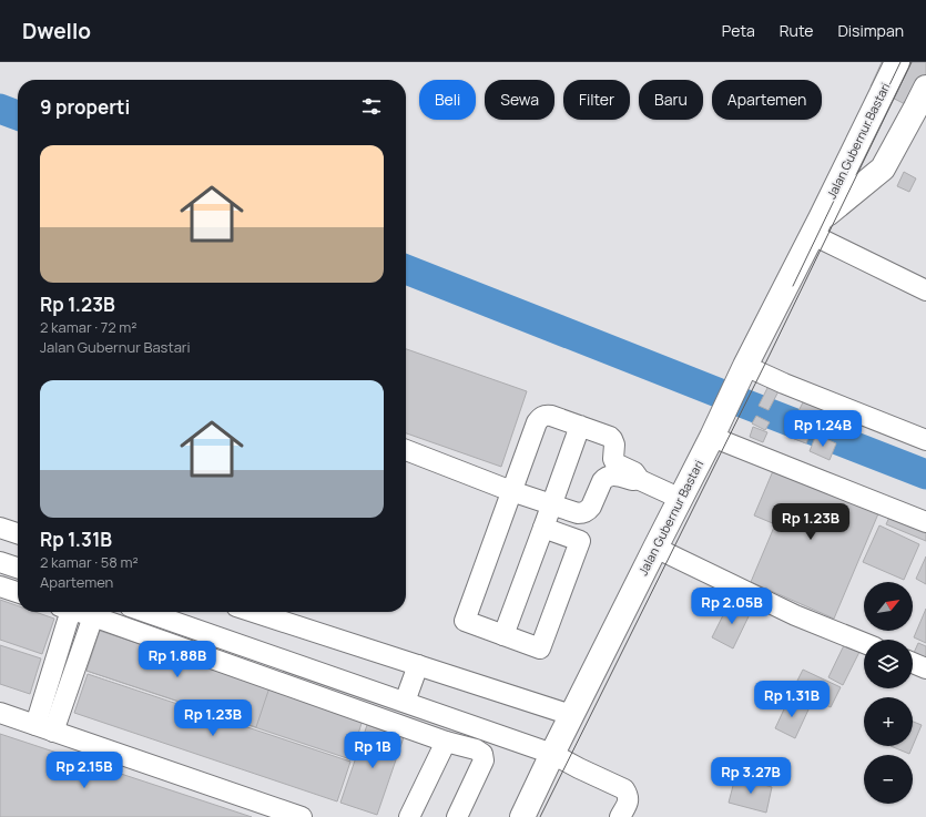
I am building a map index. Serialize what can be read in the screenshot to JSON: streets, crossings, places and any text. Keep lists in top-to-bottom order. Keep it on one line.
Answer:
{"streets":{"highway":["Jalan Gubernur Bastari"]},"north":"top right","page":{"header":"Dwello","nav":["Peta","Rute","Disimpan"],"chip":["Beli","Sewa","Filter","Baru","Apartemen"],"heading":"9 properti","list":[{"name":"Rp 1.23B","note":"2 kamar · 72 m² · Jalan Gubernur Bastari"},{"name":"Rp 1.31B","note":"2 kamar · 58 m² · Apartemen"}],"price":["Rp 1.24B","Rp 1.23B","Rp 2.05B","Rp 1.88B","Rp 1.31B","Rp 1.23B","Rp 1B","Rp 2.15B","Rp 3.27B"],"map_buttons":["+","−"]}}
